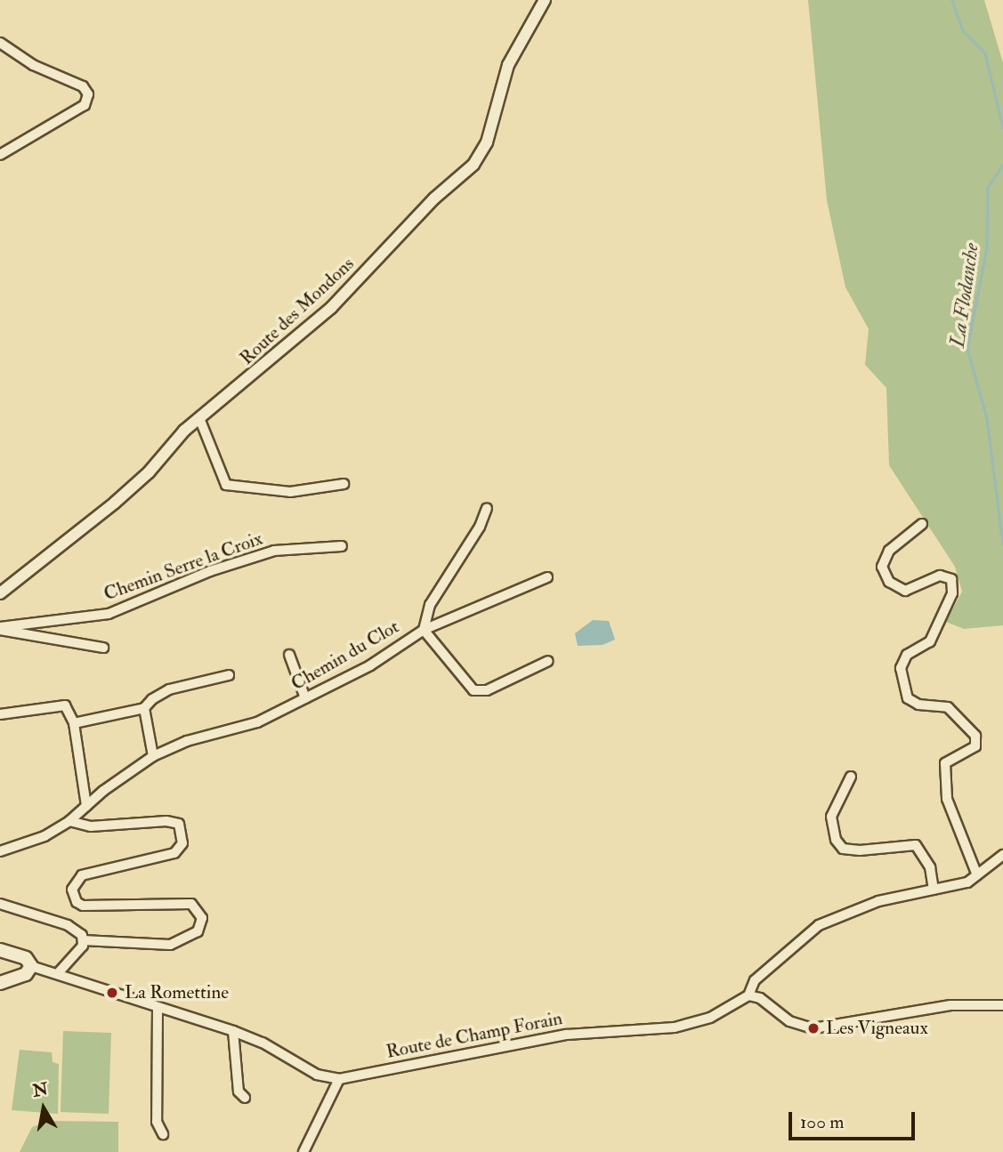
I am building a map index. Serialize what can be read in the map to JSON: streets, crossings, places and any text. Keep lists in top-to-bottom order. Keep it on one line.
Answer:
{"streets":{"main road":["Route de Champ Forain"],"street":["Route des Mondons","Chemin Serre la Croix","Chemin du Clot"]},"water":["La Flodanche"],"places":["La Romettine","Les Vigneaux"],"scale_bar":"100 m","north":"top"}
